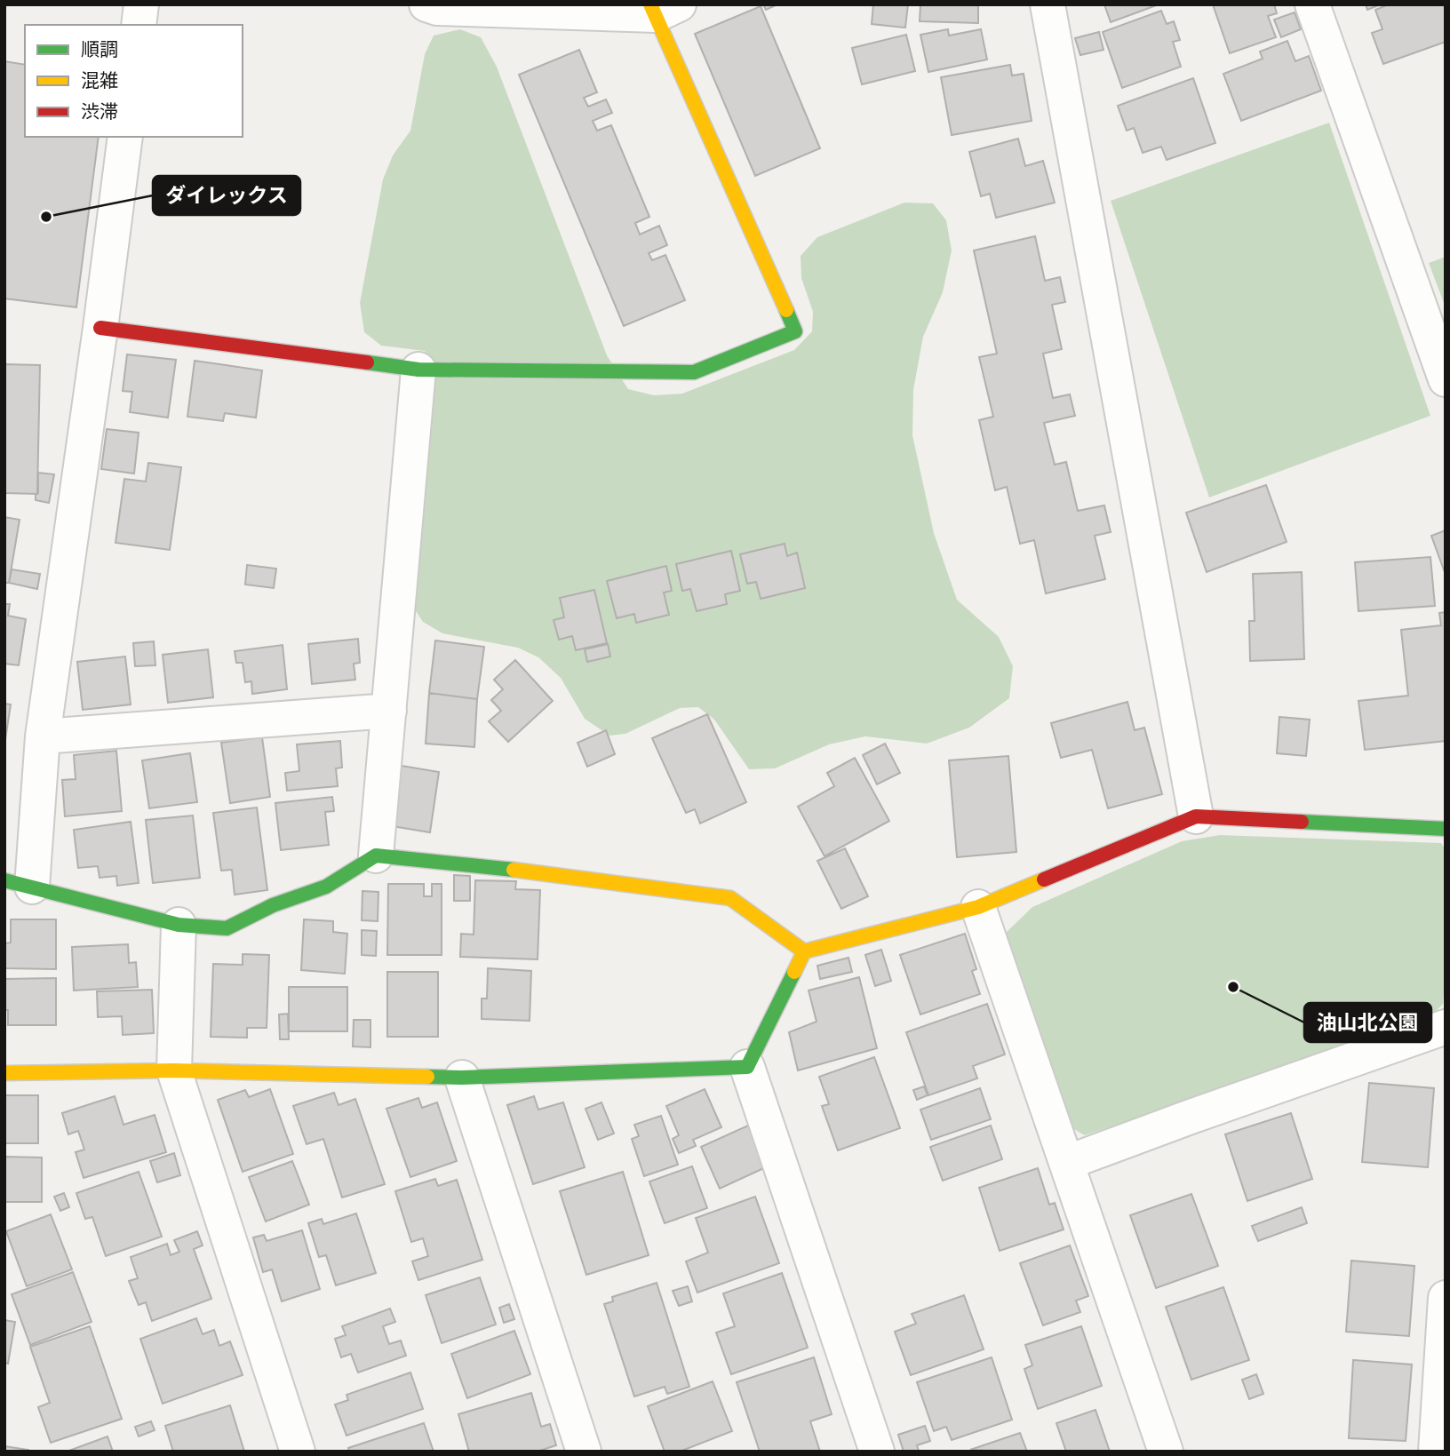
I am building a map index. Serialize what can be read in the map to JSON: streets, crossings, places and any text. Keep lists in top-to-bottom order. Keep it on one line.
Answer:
{"places":["ダイレックス","油山北公園"],"legend":["順調","混雑","渋滞"]}
